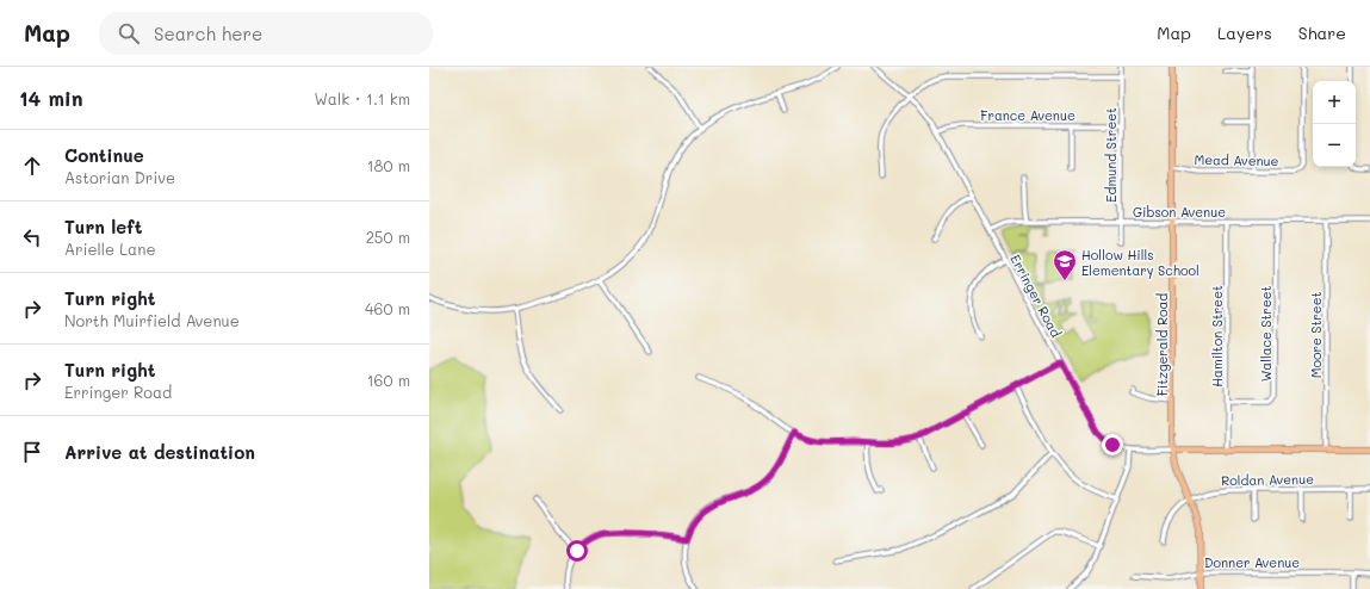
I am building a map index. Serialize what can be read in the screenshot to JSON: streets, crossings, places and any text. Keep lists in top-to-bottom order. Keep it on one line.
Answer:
{"streets":{"main road":["Erringer Road","Fitzgerald Road"],"street":["France Avenue","Edmund Street","Mead Avenue","Gibson Avenue","Wallace Street","Moore Street","Hamilton Street","Roldan Avenue","Donner Avenue"]},"crossings":[["France Avenue","Edmund Street"],["France Avenue","Erringer Road"],["Edmund Street","Gibson Avenue"],["Mead Avenue","Fitzgerald Road"],["Gibson Avenue","Erringer Road"],["Gibson Avenue","Wallace Street"],["Gibson Avenue","Moore Street"],["Gibson Avenue","Hamilton Street"],["Gibson Avenue","Fitzgerald Road"],["Erringer Road","Moore Street"],["Erringer Road","Hamilton Street"],["Erringer Road","Fitzgerald Road"],["Wallace Street","Hamilton Street"],["Fitzgerald Road","Roldan Avenue"],["Fitzgerald Road","Donner Avenue"]],"places":{"school or university":["Hollow Hills Elementary School"]},"page":{"header":"Map","search":"Search here","nav":["Map","Layers","Share"],"heading":["14 min","Walk · 1.1 km"],"map_buttons":["+","−"],"list":[["Continue","Astorian Drive","180 m"],["Turn left","Arielle Lane","250 m"],["Turn right","North Muirfield Avenue","460 m"],["Turn right","Erringer Road","160 m"],"Arrive at destination"]}}
